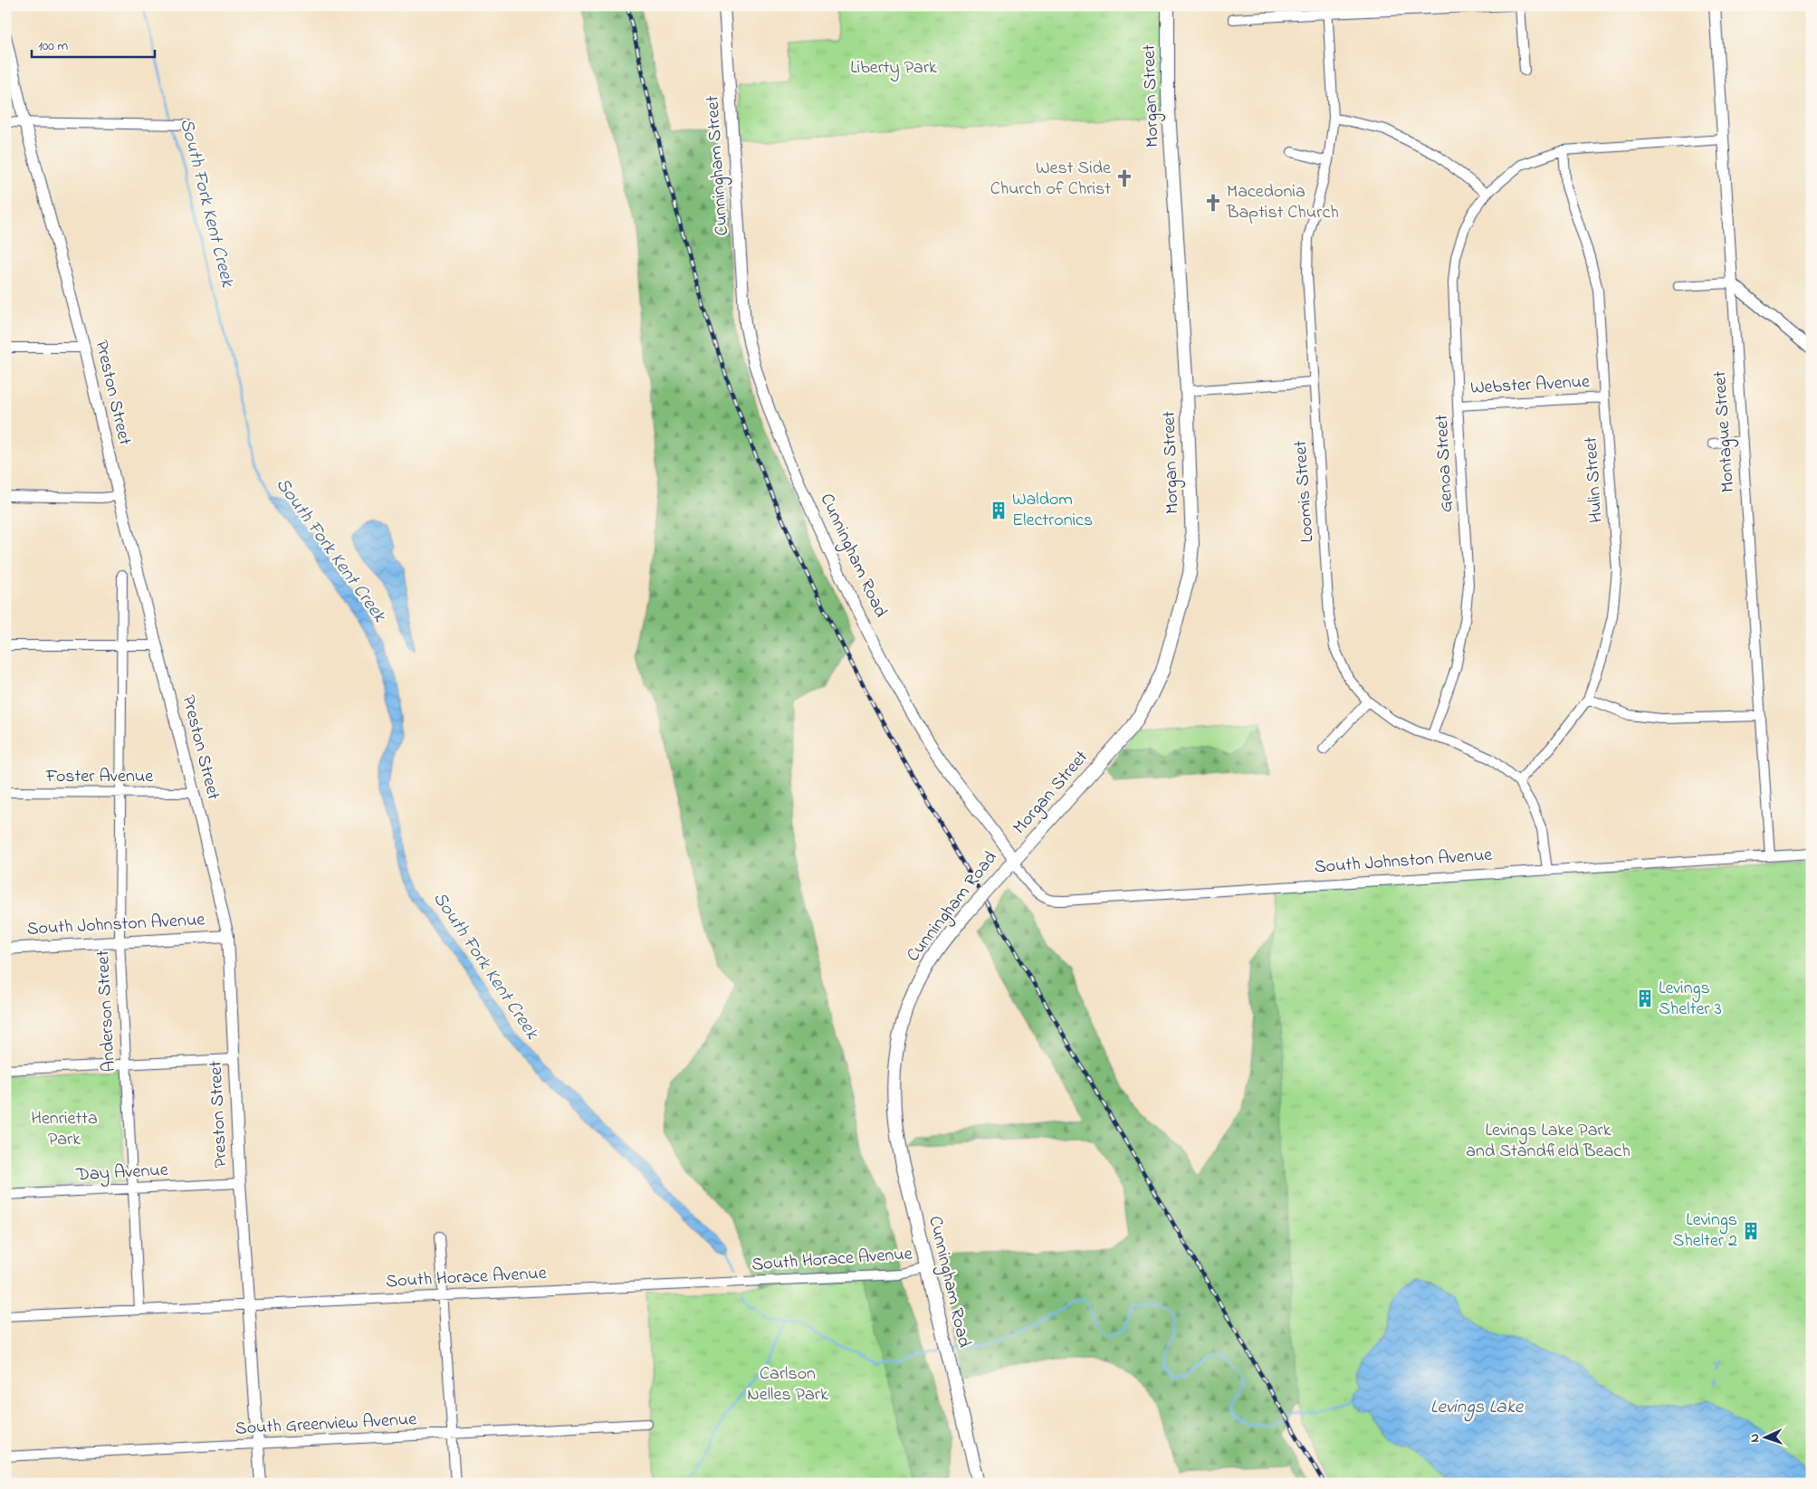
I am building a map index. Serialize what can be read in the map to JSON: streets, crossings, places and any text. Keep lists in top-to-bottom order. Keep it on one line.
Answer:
{"streets":{"main road":["Morgan Street","Cunningham Road"],"street":["Cunningham Street","Webster Avenue","Preston Street","Montague Street","Genoa Street","Hulin Street","Loomis Street","Foster Avenue","South Johnston Avenue","Anderson Street","Day Avenue","South Horace Avenue","South Greenview Avenue"]},"crossings":[["Morgan Street","Cunningham Road"],["Morgan Street","South Johnston Avenue"],["Cunningham Street","Cunningham Road"],["Webster Avenue","Genoa Street"],["Webster Avenue","Hulin Street"],["Preston Street","Foster Avenue"],["Preston Street","South Johnston Avenue"],["Preston Street","Day Avenue"],["Preston Street","South Horace Avenue"],["Preston Street","South Greenview Avenue"],["Montague Street","Genoa Street"],["Montague Street","South Johnston Avenue"],["Genoa Street","Hulin Street"],["Genoa Street","Loomis Street"],["Hulin Street","Loomis Street"],["Loomis Street","South Johnston Avenue"],["Cunningham Road","South Johnston Avenue"],["Cunningham Road","South Horace Avenue"],["Foster Avenue","Anderson Street"],["South Johnston Avenue","Anderson Street"],["Anderson Street","Day Avenue"],["Anderson Street","South Horace Avenue"]],"water":["South Fork Kent Creek","Levings Lake"],"parks":["Liberty Park","Henrietta Park","Levings Lake Park and Standfield Beach","Carlson Nelles Park"],"places":{"church":["West Side Church of Christ","Macedonia Baptist Church"],"building":["Waldom Electronics","Levings Shelter 3","Levings Shelter 2"]},"scale_bar":"100 m","north":"left"}
